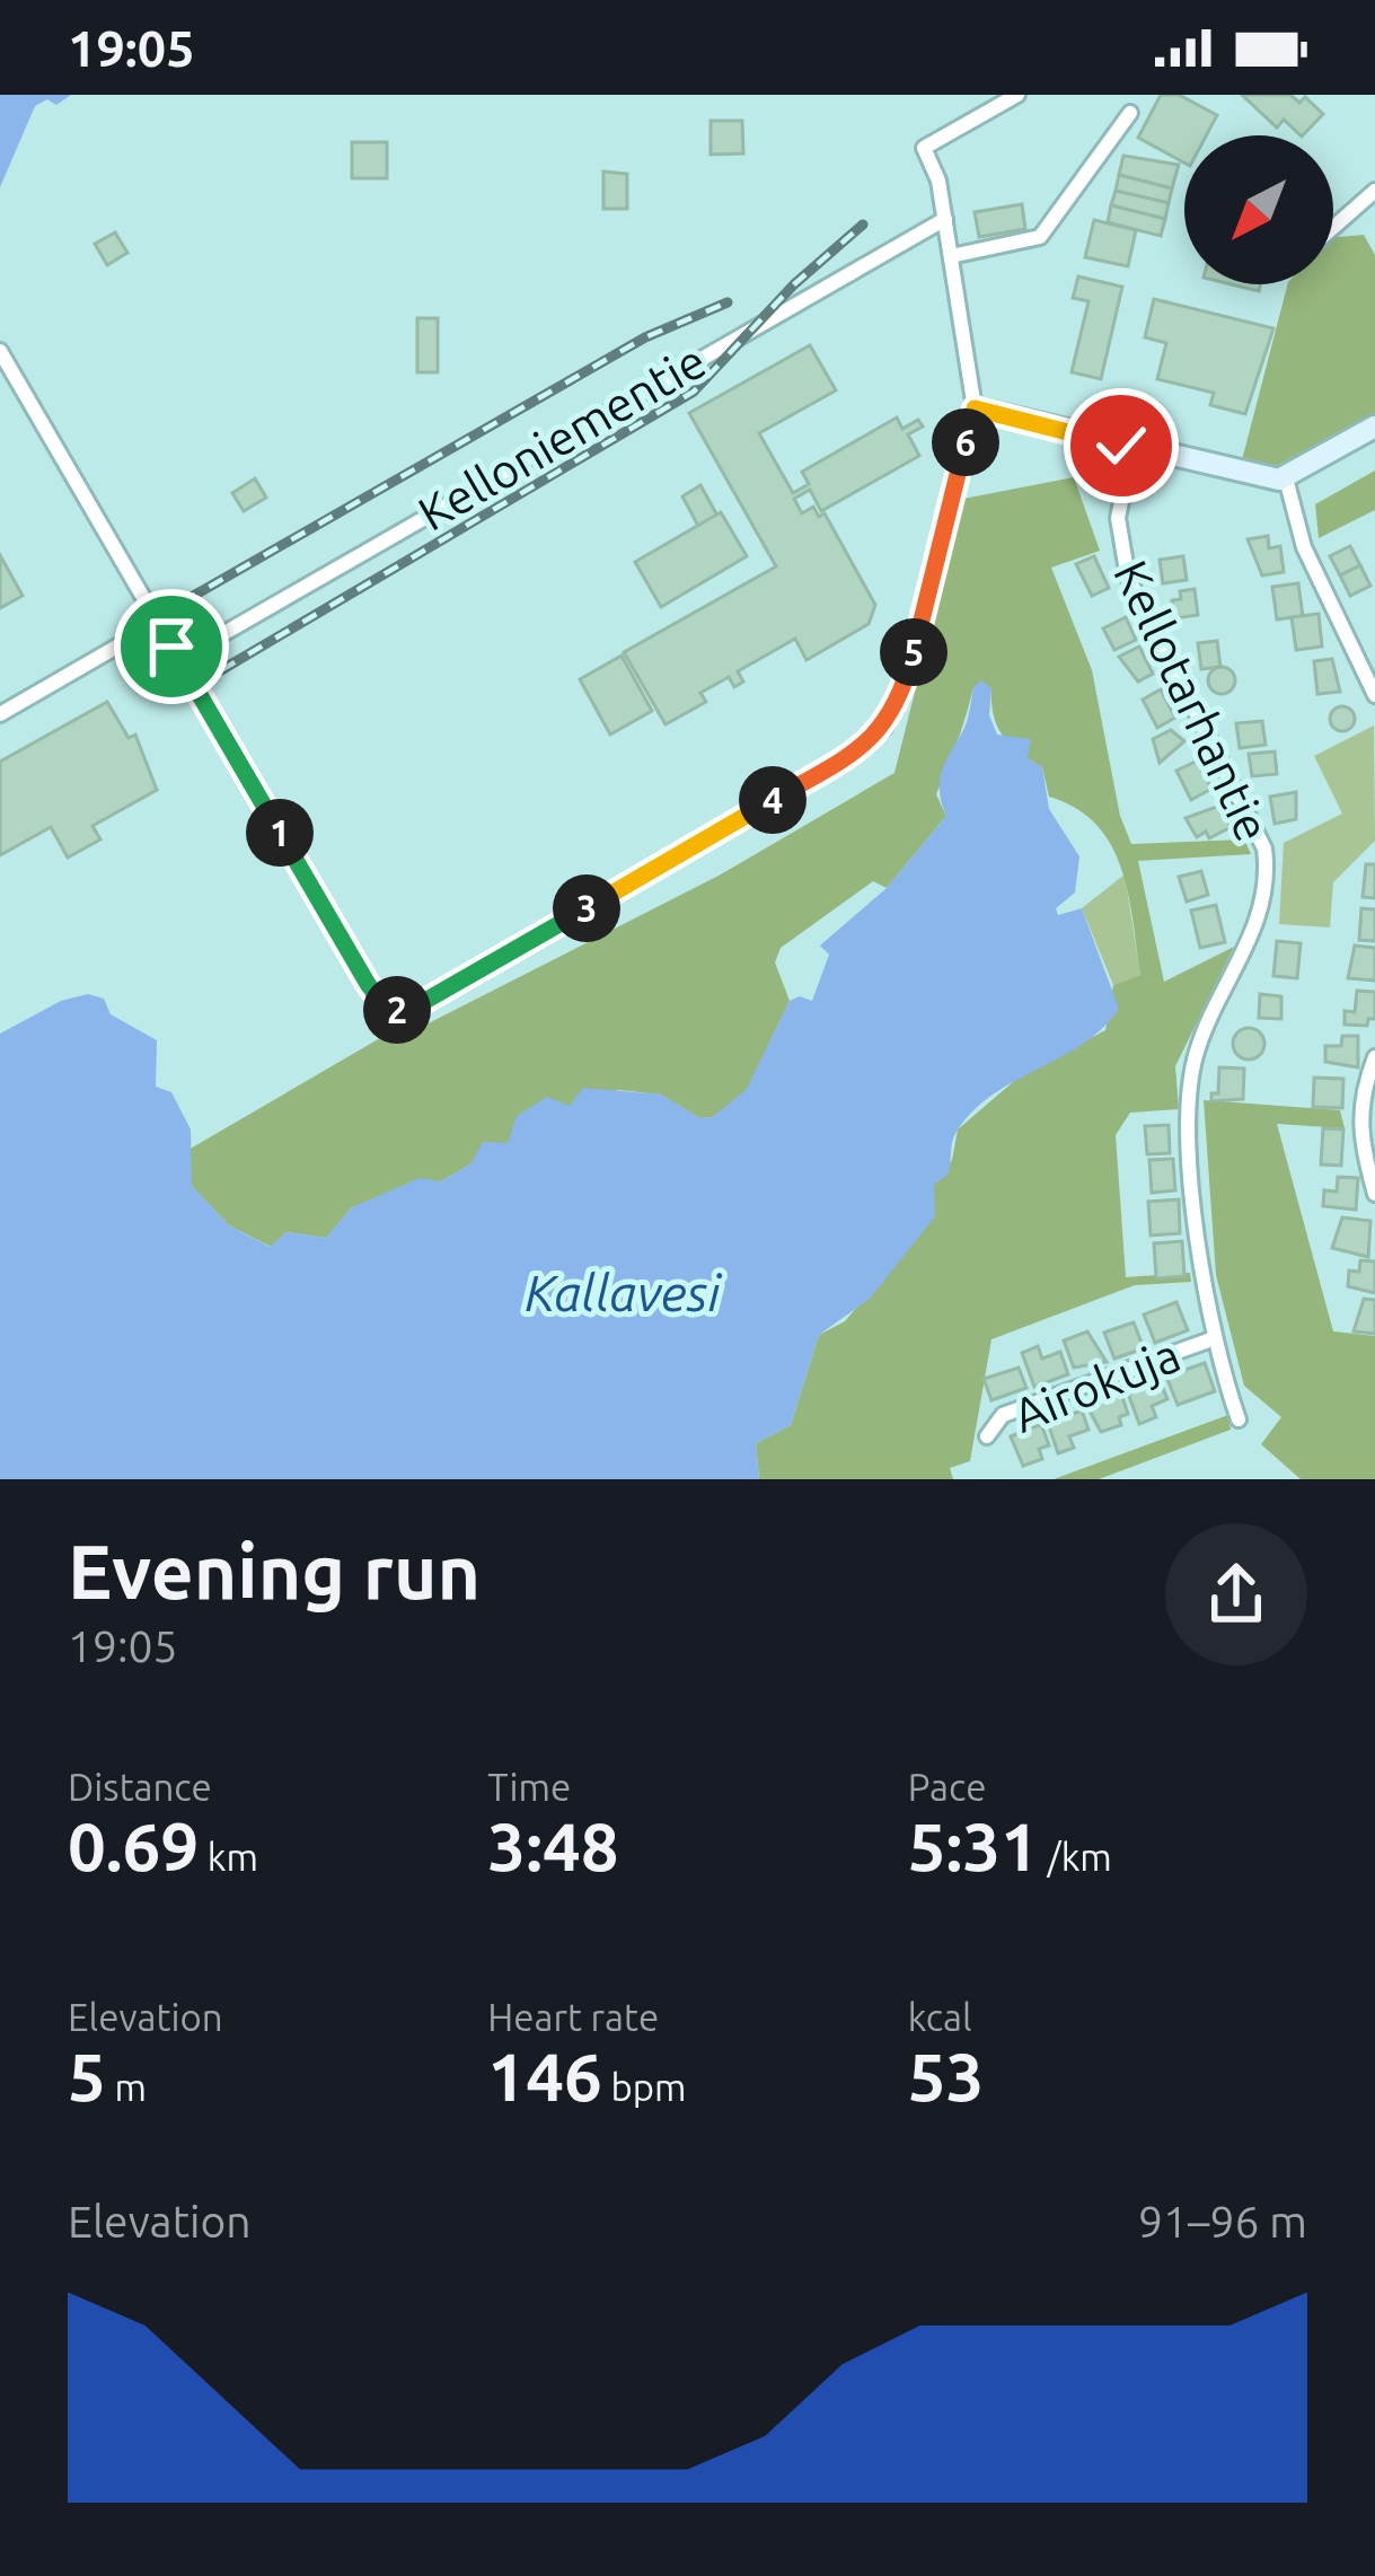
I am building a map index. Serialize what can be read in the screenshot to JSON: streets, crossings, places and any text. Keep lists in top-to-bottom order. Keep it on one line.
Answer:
{"streets":{"street":["Kelloniementie","Kellotarhantie","Airokuja"]},"crossings":[["Kellotarhantie","Airokuja"]],"water":["Kallavesi"],"north":"bottom left","page":{"status":"19:05","pins":["6","5","4","1","3","2"],"heading":["Evening run","19:05"],"stats":[["Distance","0.69 km"],["Time","3:48"],["Pace","5:31 /km"],["Elevation","5 m"],["Heart rate","146 bpm"],["kcal","53"]],"chart":["Elevation","91–96 m"]}}
